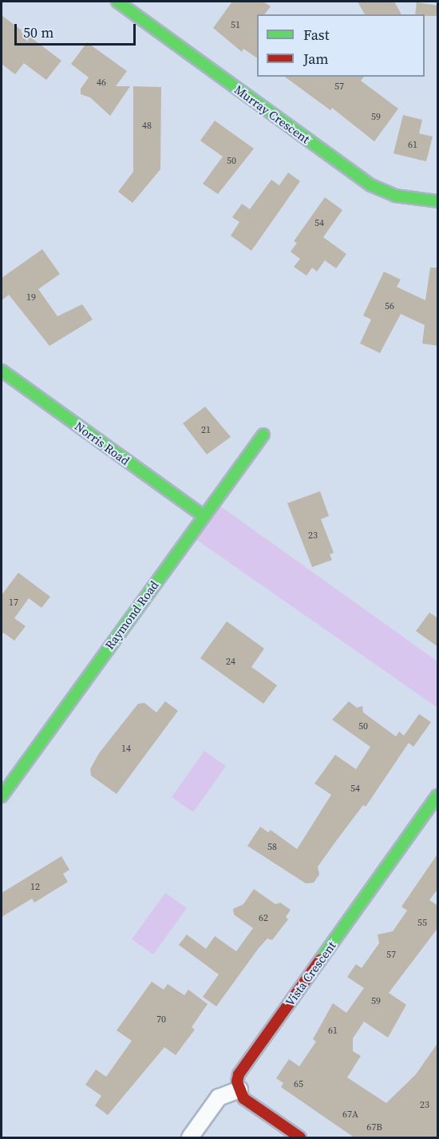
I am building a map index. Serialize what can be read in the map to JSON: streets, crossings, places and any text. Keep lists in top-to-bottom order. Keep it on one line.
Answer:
{"streets":{"street":["Murray Crescent","Norris Road","Raymond Road","Vista Crescent"]},"crossings":[["Norris Road","Raymond Road"]],"house_numbers":["51","46","57","59","48","61","50","54","19","56","21","23","17","24","50","14","54","58","12","62","55","57","59","70","61","65","23","67A","67B"],"legend":["Fast","Jam"],"scale_bar":"50 m"}
